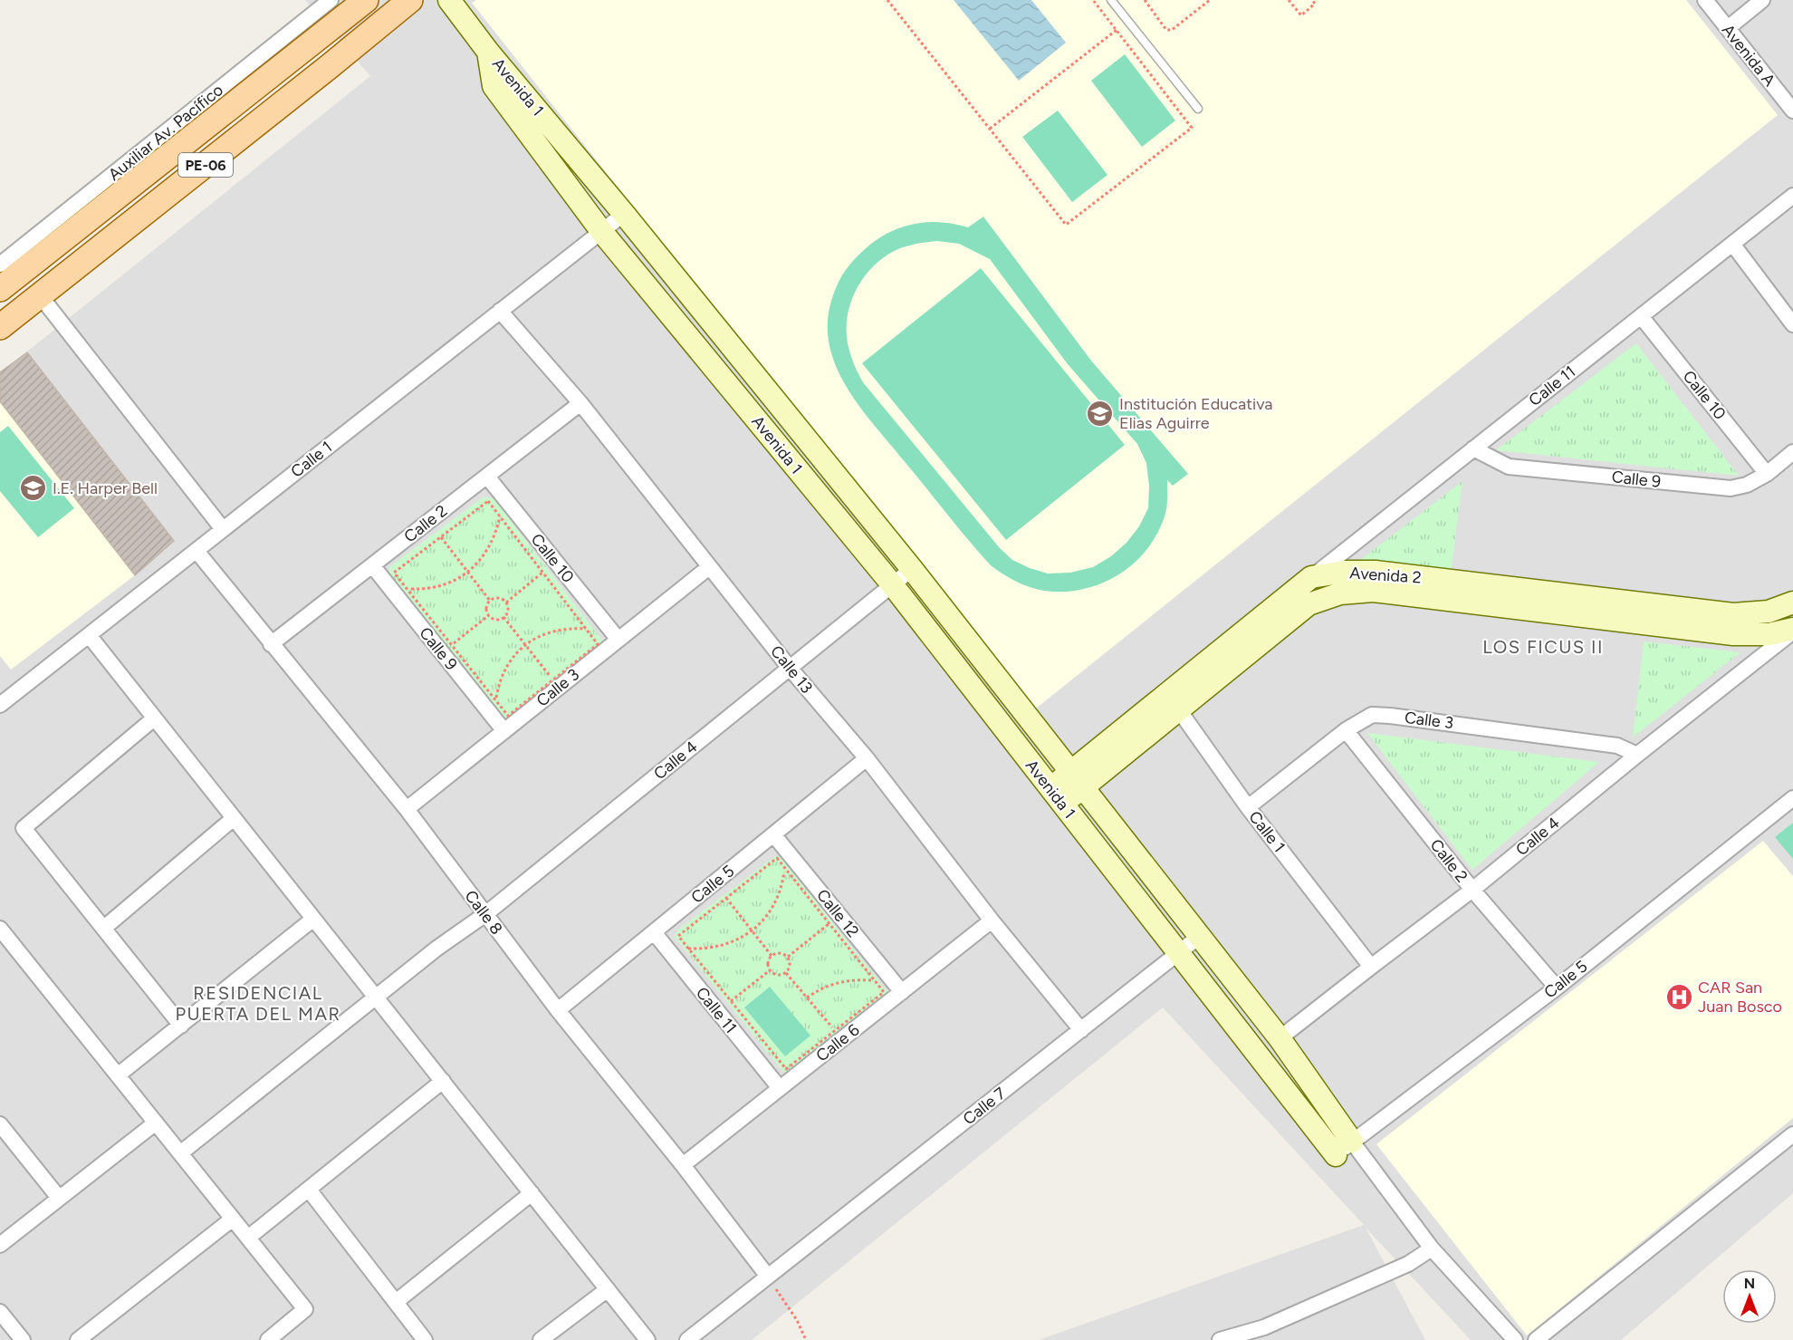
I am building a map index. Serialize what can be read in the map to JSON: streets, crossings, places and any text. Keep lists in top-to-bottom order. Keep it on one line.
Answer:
{"streets":{"main road":["PE-06"],"street":["Avenida A","Avenida 1","Auxiliar Av. Pacífico","Calle 11","Calle 10","Calle 1","Calle 9","Calle 2","Avenida 2","Calle 13","Calle 3","Calle 4","Calle 5","Calle 8","Calle 12","Calle 6","Calle 7"]},"crossings":[["Avenida 1","Calle 1"],["Avenida 1","Avenida 2"],["Avenida 1","Calle 4"],["Avenida 1","Calle 5"],["Avenida 1","Calle 7"],["Auxiliar Av. Pacífico","PE-06"],["Calle 11","Calle 10"],["Calle 11","Calle 9"],["Calle 11","Avenida 2"],["Calle 11","Calle 5"],["Calle 11","Calle 6"],["Calle 10","Calle 9"],["Calle 10","Calle 2"],["Calle 10","Calle 3"],["Calle 1","Avenida 2"],["Calle 1","Calle 13"],["Calle 1","Calle 3"],["Calle 1","Calle 4"],["Calle 1","Calle 8"],["Calle 9","Calle 2"],["Calle 9","Calle 3"],["Calle 2","Calle 13"],["Calle 2","Calle 3"],["Calle 2","Calle 4"],["Calle 2","Calle 5"],["Calle 2","Calle 8"],["Avenida 2","Calle 4"],["Calle 13","Calle 3"],["Calle 13","Calle 4"],["Calle 13","Calle 5"],["Calle 13","Calle 6"],["Calle 13","Calle 7"],["Calle 3","Calle 4"],["Calle 3","Calle 8"],["Calle 4","Calle 8"],["Calle 5","Calle 8"],["Calle 5","Calle 12"],["Calle 8","Calle 6"],["Calle 8","Calle 7"],["Calle 12","Calle 6"]],"districts":["LOS FICUS II","RESIDENCIAL PUERTA DEL MAR"],"places":{"school or university":["Institución Educativa Elias Aguirre","I.E. Harper Bell"],"hospital":["CAR San Juan Bosco"]},"north":"top"}
